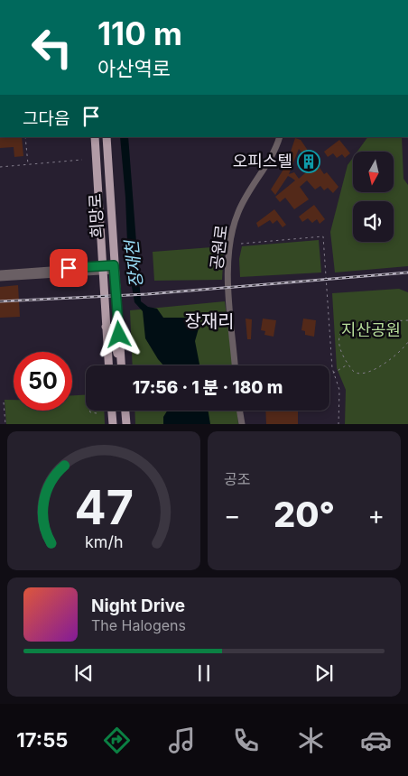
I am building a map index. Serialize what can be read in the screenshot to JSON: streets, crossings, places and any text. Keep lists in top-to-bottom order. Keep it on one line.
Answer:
{"streets":{"main road":["희망로"],"street":["공원로"]},"districts":["장재리"],"water":["장재천"],"parks":["지산공원"],"places":{"building":["오피스텔"]},"north":"bottom","page":{"turn":["110 m","아산역로"],"then":"그다음","limit":"50","trip":"17:56 · 1 분 · 180 m","tile":"공조","heat":["−","20°","+"],"song":["Night Drive","The Halogens"],"tabs":"17:55","gauge":["47","km/h"]}}
